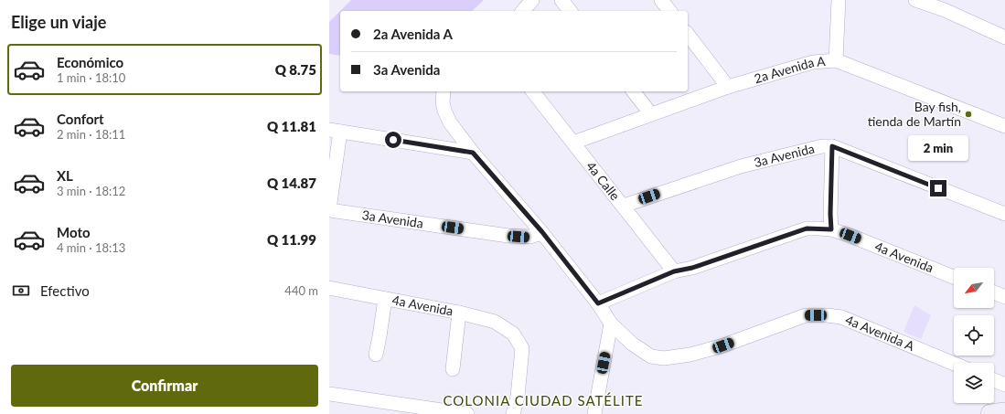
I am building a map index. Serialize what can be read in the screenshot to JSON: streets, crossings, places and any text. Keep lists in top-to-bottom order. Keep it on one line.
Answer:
{"streets":{"street":["2a Avenida A","3a Avenida","4a Calle","4a Avenida","4a Avenida A"]},"crossings":[["2a Avenida A","4a Calle"],["3a Avenida","4a Calle"],["4a Calle","4a Avenida"]],"districts":["COLONIA CIUDAD SATÉLITE"],"places":["Bay fish, tienda de Martín"],"north":"bottom left","page":{"heading":"Elige un viaje","banner":["2a Avenida A","3a Avenida"],"list":[{"name":"Económico","note":"1 min · 18:10","value":"Q 8.75"},{"name":"Confort","note":"2 min · 18:11","value":"Q 11.81"},{"name":"XL","note":"3 min · 18:12","value":"Q 14.87"},{"name":"Moto","note":"4 min · 18:13","value":"Q 11.99"}],"bubble":"2 min","pay":["Efectivo","440 m"],"buttons":"Confirmar"}}
